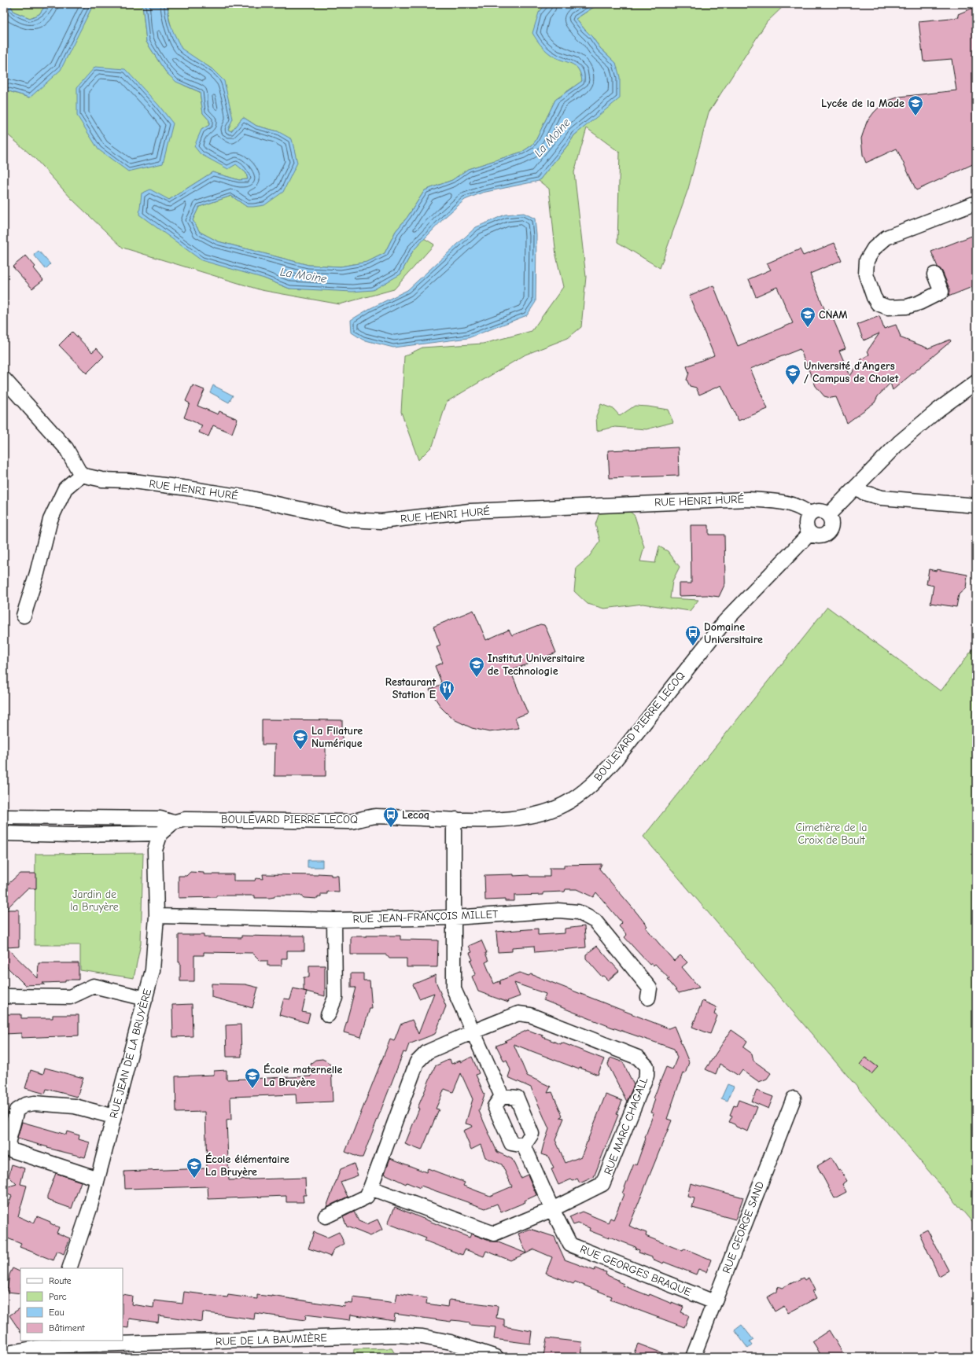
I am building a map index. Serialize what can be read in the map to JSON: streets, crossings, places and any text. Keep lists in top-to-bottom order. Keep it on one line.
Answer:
{"streets":{"street":["RUE HENRI HURÉ","BOULEVARD PIERRE LECOQ","RUE JEAN-FRANÇOIS MILLET","RUE JEAN DE LA BRUYÈRE","RUE MARC CHAGALL","RUE GEORGE SAND","RUE GEORGES BRAQUE","RUE DE LA BAUMIÈRE"]},"crossings":[["RUE HENRI HURÉ","BOULEVARD PIERRE LECOQ"],["BOULEVARD PIERRE LECOQ","RUE JEAN DE LA BRUYÈRE"],["RUE JEAN-FRANÇOIS MILLET","RUE JEAN DE LA BRUYÈRE"],["RUE MARC CHAGALL","RUE GEORGES BRAQUE"],["RUE GEORGE SAND","RUE GEORGES BRAQUE"]],"water":["La Moine"],"parks":["Cimetière de la Croix de Bault","Jardin de la Bruyère"],"places":{"school or university":["Lycée de la Mode","CNAM","Université d’Angers / Campus de Cholet","Institut Universitaire de Technologie","La Filature Numérique","École maternelle La Bruyère","École élémentaire La Bruyère"],"bus stop":["Domaine Universitaire","Lecoq"],"restaurant":["Restaurant Station E"]},"legend":["Route","Parc","Eau","Bâtiment"]}
